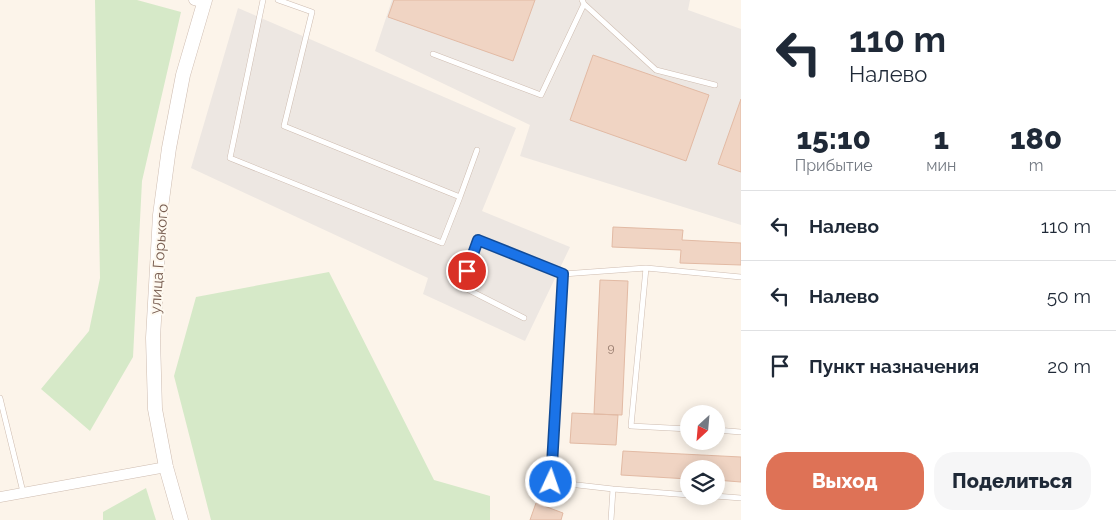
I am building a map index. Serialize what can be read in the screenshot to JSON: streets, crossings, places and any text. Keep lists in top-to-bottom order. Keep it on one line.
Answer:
{"streets":{"street":["улица Горького"]},"house_numbers":["9"],"north":"bottom left","page":{"turn":["110 m","Налево"],"eta":["15:10","Прибытие","1","мин","180","m"],"list":[{"name":"Налево","value":"110 m"},{"name":"Налево","value":"50 m"},{"name":"Пункт назначения","value":"20 m"}],"buttons":["Выход","Поделиться"]}}
